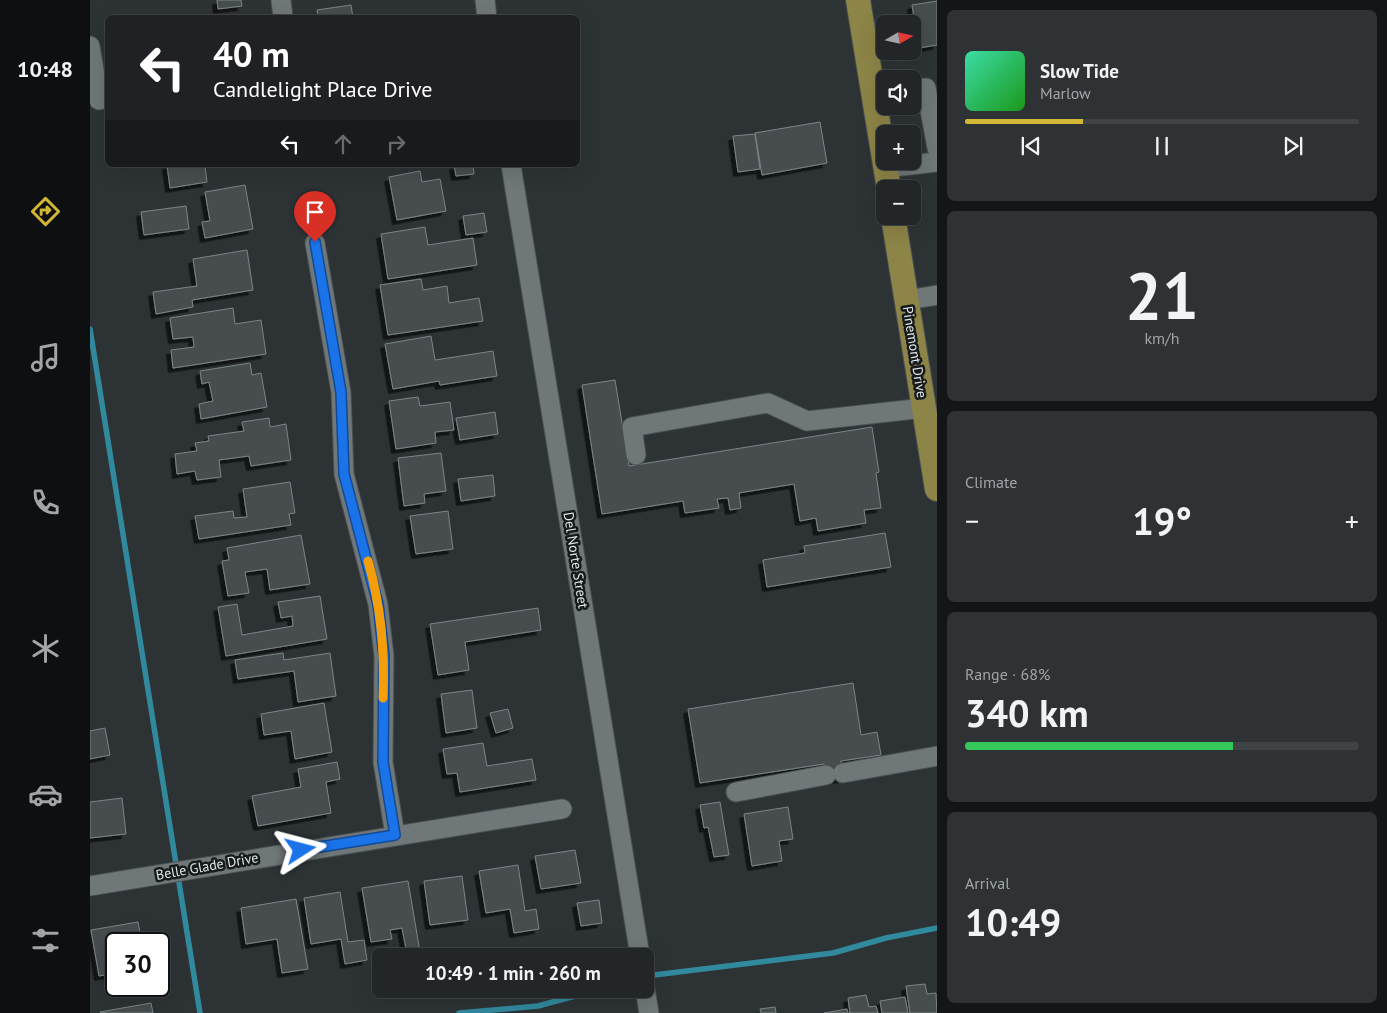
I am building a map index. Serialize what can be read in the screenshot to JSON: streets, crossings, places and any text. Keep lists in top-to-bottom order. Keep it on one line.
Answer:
{"streets":{"main road":["Pinemont Drive"],"street":["Del Norte Street","Belle Glade Drive"]},"north":"right","page":{"tabs":"10:48","map_buttons":["+","−"],"turn":["40 m","Candlelight Place Drive"],"song":["Slow Tide","Marlow"],"tile":[["21","km/h"],"Climate",["Range · 68%","340 km"],["Arrival","10:49"]],"heat":["−","19°","+"],"limit":"30","trip":"10:49 · 1 min · 260 m"}}
